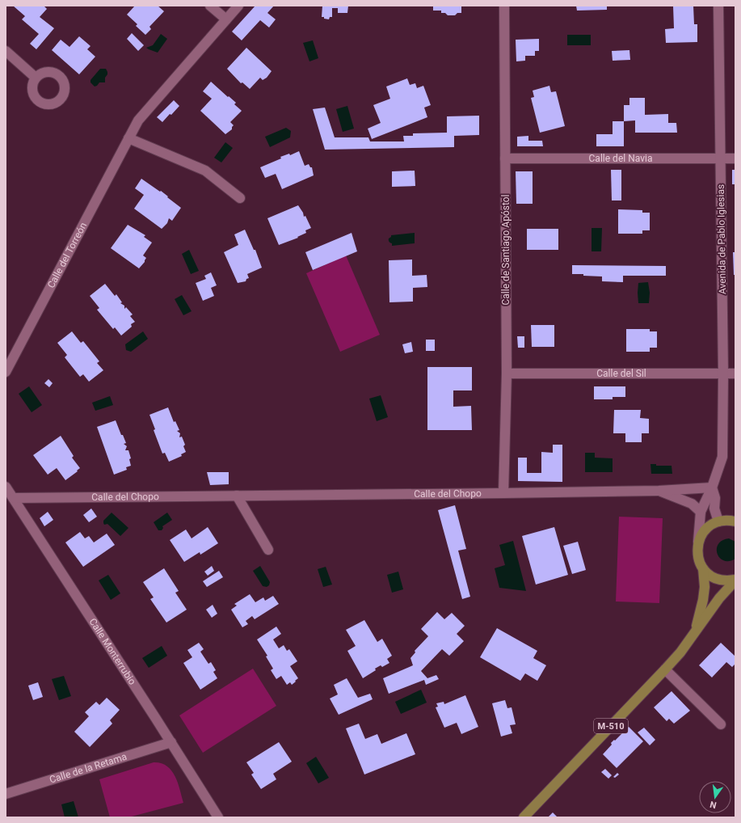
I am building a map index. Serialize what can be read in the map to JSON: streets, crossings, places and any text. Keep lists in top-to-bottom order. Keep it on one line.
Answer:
{"streets":{"main road":["M-510"],"street":["Calle del Navia","Avenida de Pablo Iglesias","Calle de Santiago Apóstol","Calle del Torreón","Calle del Sil","Calle del Chopo","Calle Monterrubio","Calle de la Retama"]},"crossings":[["Calle del Navia","Avenida de Pablo Iglesias"],["Calle del Navia","Calle de Santiago Apóstol"],["Avenida de Pablo Iglesias","Calle del Sil"],["Avenida de Pablo Iglesias","Calle del Chopo"],["Calle de Santiago Apóstol","Calle del Sil"],["Calle de Santiago Apóstol","Calle del Chopo"],["Calle del Chopo","Calle Monterrubio"],["Calle Monterrubio","Calle de la Retama"]],"north":"bottom"}
